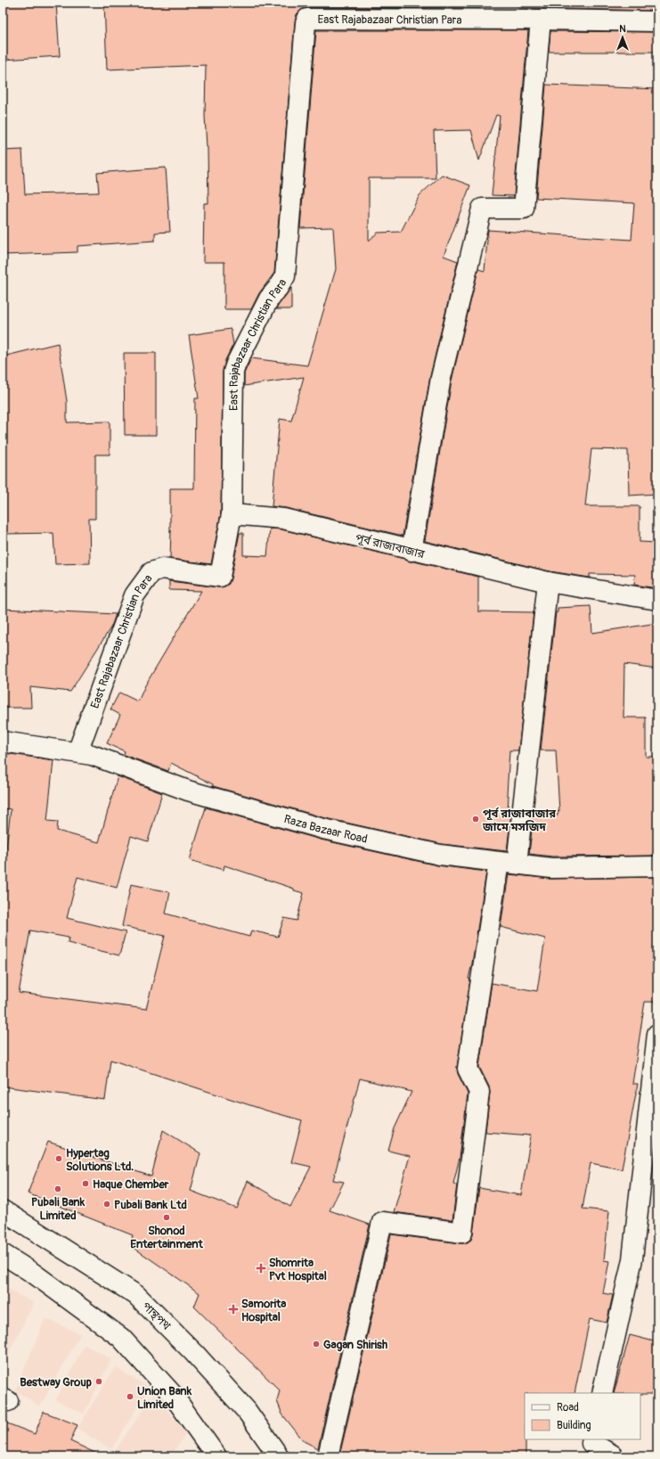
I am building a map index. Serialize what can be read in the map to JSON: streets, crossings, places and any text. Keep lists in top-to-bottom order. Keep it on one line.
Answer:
{"streets":{"street":["East Rajabazaar Christian Para","পূর্ব রাজাবাজার","Raza Bazaar Road","পান্থপথ"]},"crossings":[["East Rajabazaar Christian Para","পূর্ব রাজাবাজার"],["East Rajabazaar Christian Para","Raza Bazaar Road"]],"places":{"other":["পূর্ব রাজাবাজার জামে মসজিদ","Hypertag Solutions Ltd.","Haque Chember","Pubali Bank Limited","Pubali Bank Ltd","Shonod Entertainment","Gagan Shirish","Bestway Group","Union Bank Limited"],"health":["Shomrita Pvt Hospital","Samorita Hospital"]},"legend":["Road","Building"],"north":"top"}
